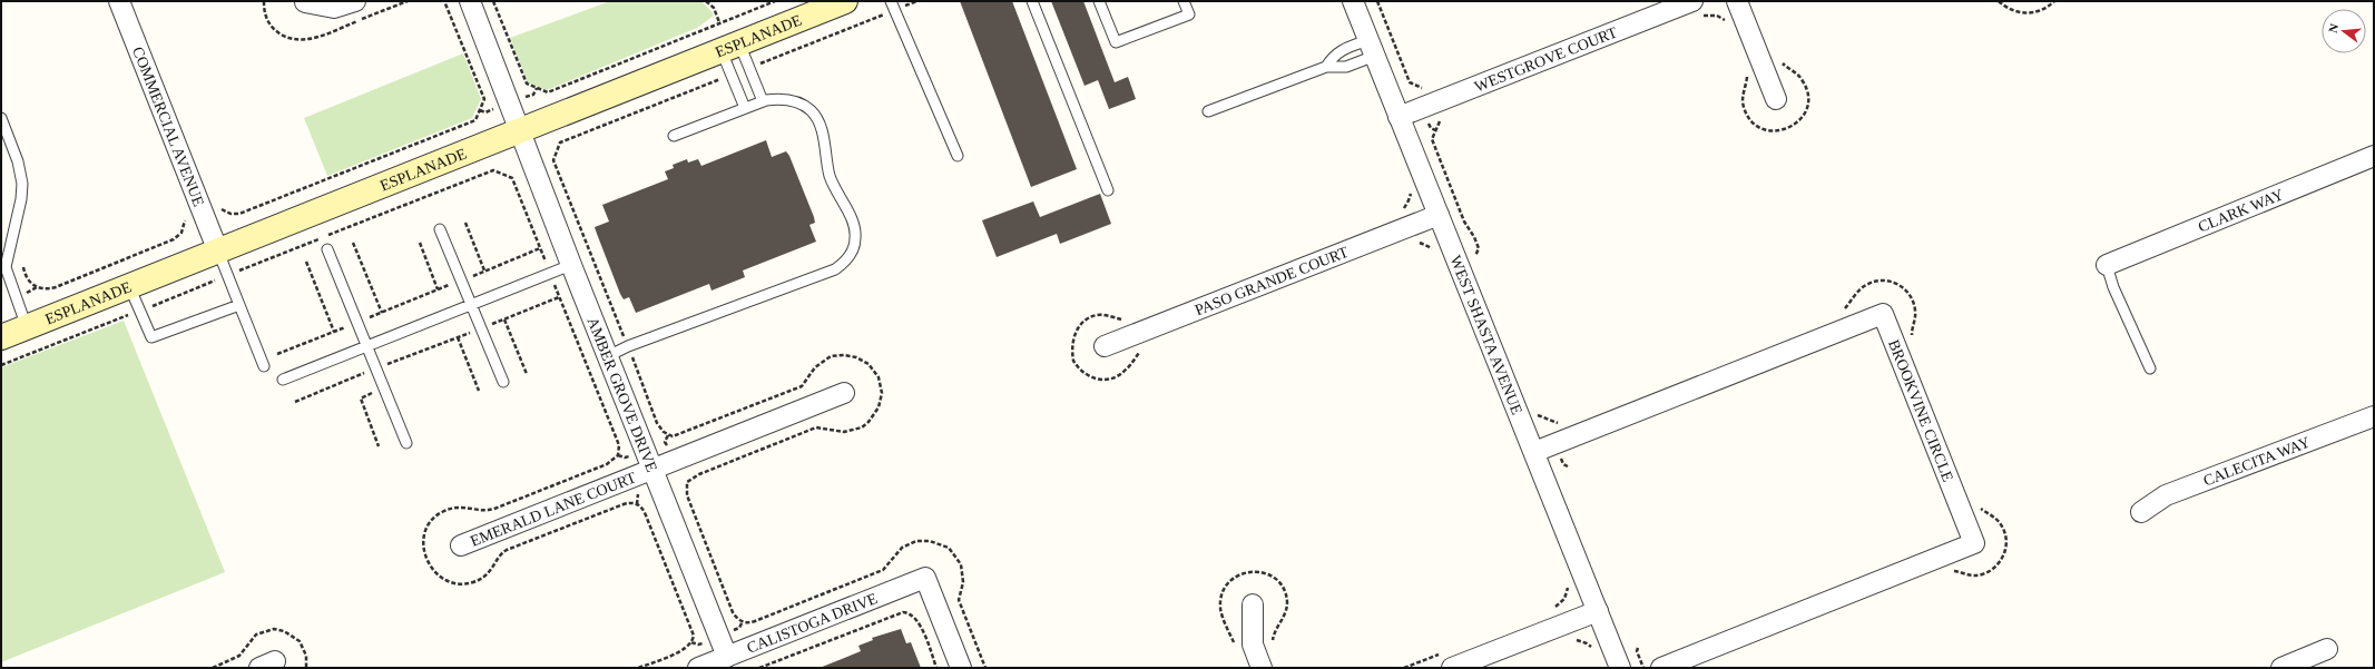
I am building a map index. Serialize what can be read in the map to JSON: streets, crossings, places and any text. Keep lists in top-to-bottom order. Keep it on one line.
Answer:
{"streets":{"main road":["ESPLANADE"],"street":["WESTGROVE COURT","COMMERCIAL AVENUE","CLARK WAY","PASO GRANDE COURT","WEST SHASTA AVENUE","AMBER GROVE DRIVE","BROOKVINE CIRCLE","CALECITA WAY","EMERALD LANE COURT","CALISTOGA DRIVE"]},"crossings":[["ESPLANADE","COMMERCIAL AVENUE"],["ESPLANADE","AMBER GROVE DRIVE"],["WESTGROVE COURT","WEST SHASTA AVENUE"],["PASO GRANDE COURT","WEST SHASTA AVENUE"],["WEST SHASTA AVENUE","BROOKVINE CIRCLE"],["AMBER GROVE DRIVE","EMERALD LANE COURT"],["AMBER GROVE DRIVE","CALISTOGA DRIVE"]],"north":"left"}
